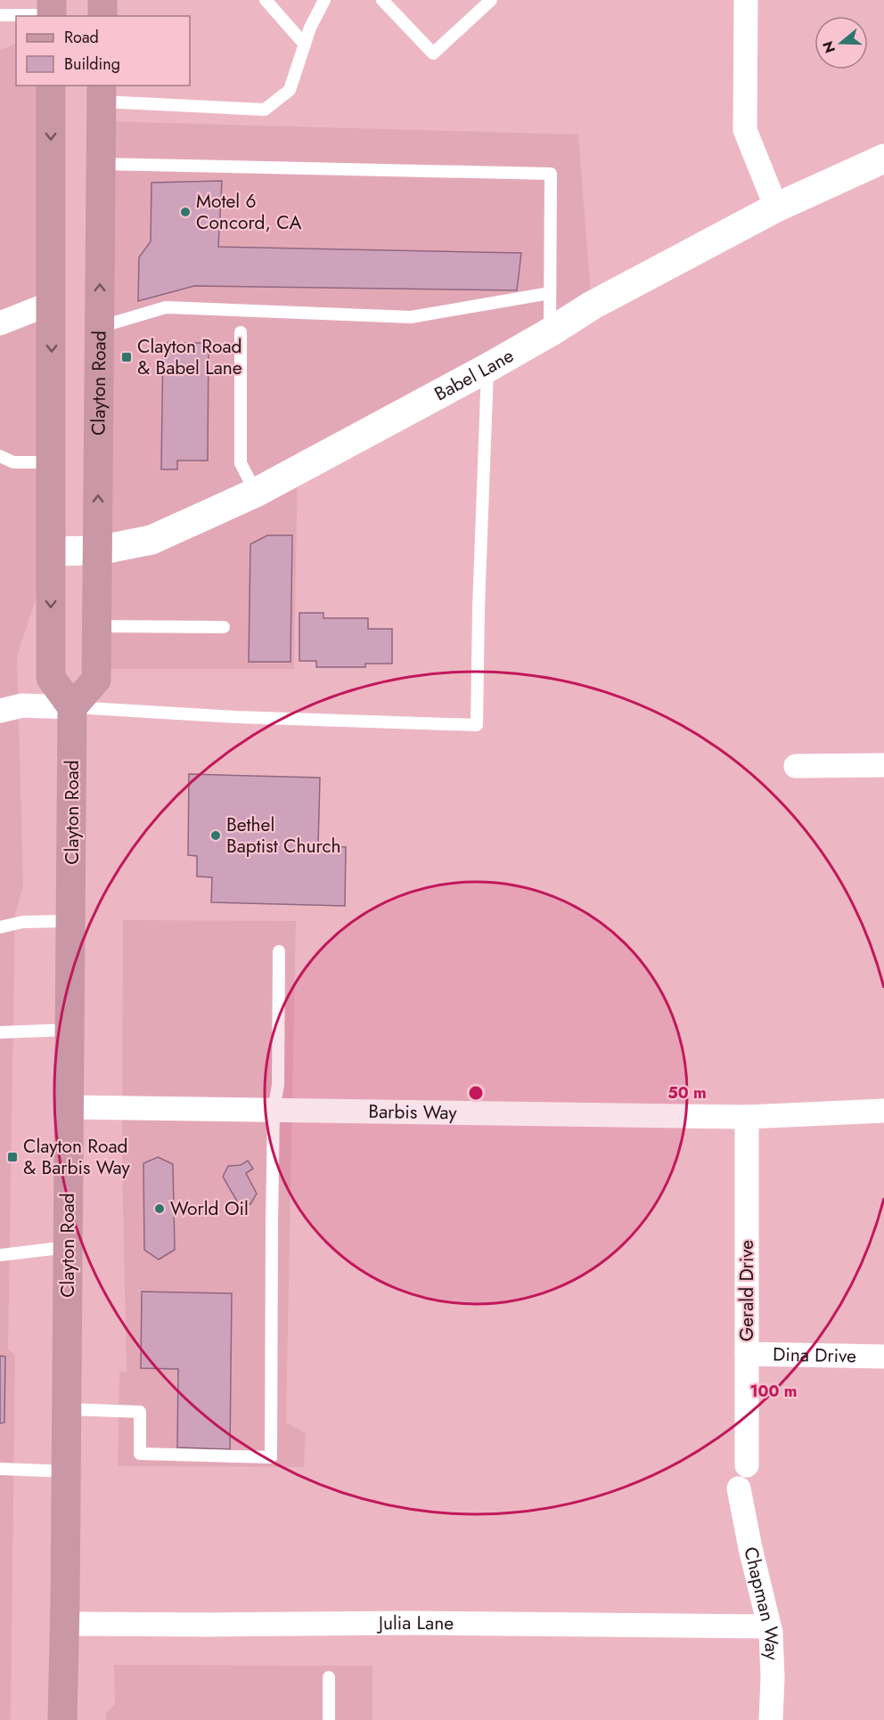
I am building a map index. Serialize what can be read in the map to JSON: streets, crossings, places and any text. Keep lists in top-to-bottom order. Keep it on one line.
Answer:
{"streets":{"main road":["Clayton Road"],"street":["Babel Lane","Barbis Way","Gerald Drive","Dina Drive","Chapman Way","Julia Lane"]},"crossings":[["Babel Lane","Clayton Road"],["Clayton Road","Barbis Way"],["Clayton Road","Julia Lane"],["Barbis Way","Gerald Drive"],["Gerald Drive","Dina Drive"],["Chapman Way","Julia Lane"]],"places":{"other":["Motel 6 Concord, CA","Bethel Baptist Church","World Oil"],"transit":["Clayton Road & Babel Lane","Clayton Road & Barbis Way"]},"legend":["Road","Building"],"north":"left","rings":["50 m","100 m"]}
